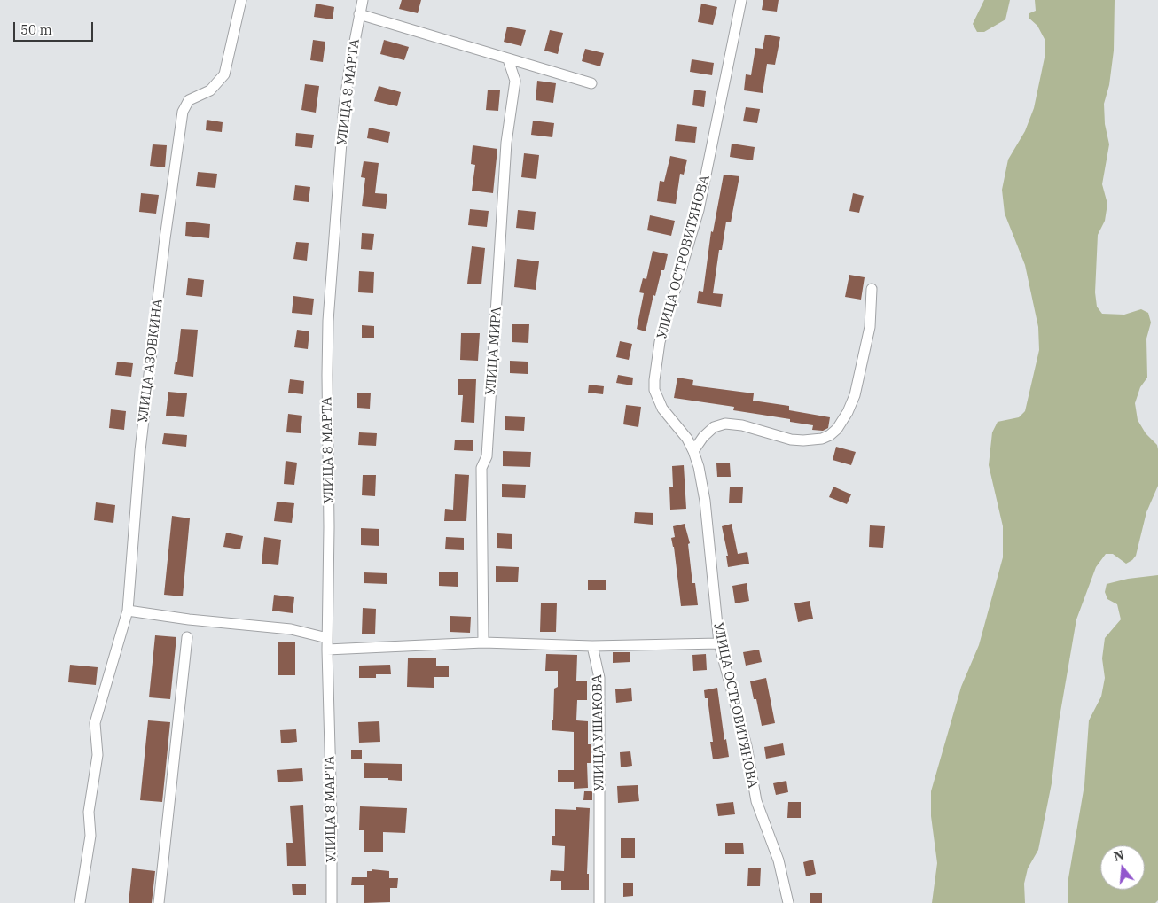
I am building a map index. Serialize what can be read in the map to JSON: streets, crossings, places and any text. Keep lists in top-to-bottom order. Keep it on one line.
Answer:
{"streets":{"street":["УЛИЦА 8 МАРТА","УЛИЦА ОСТРОВИТЯНОВА","УЛИЦА МИРА","УЛИЦА АЗОВКИНА","УЛИЦА УШАКОВА"]},"scale_bar":"50 m","north":"top"}
